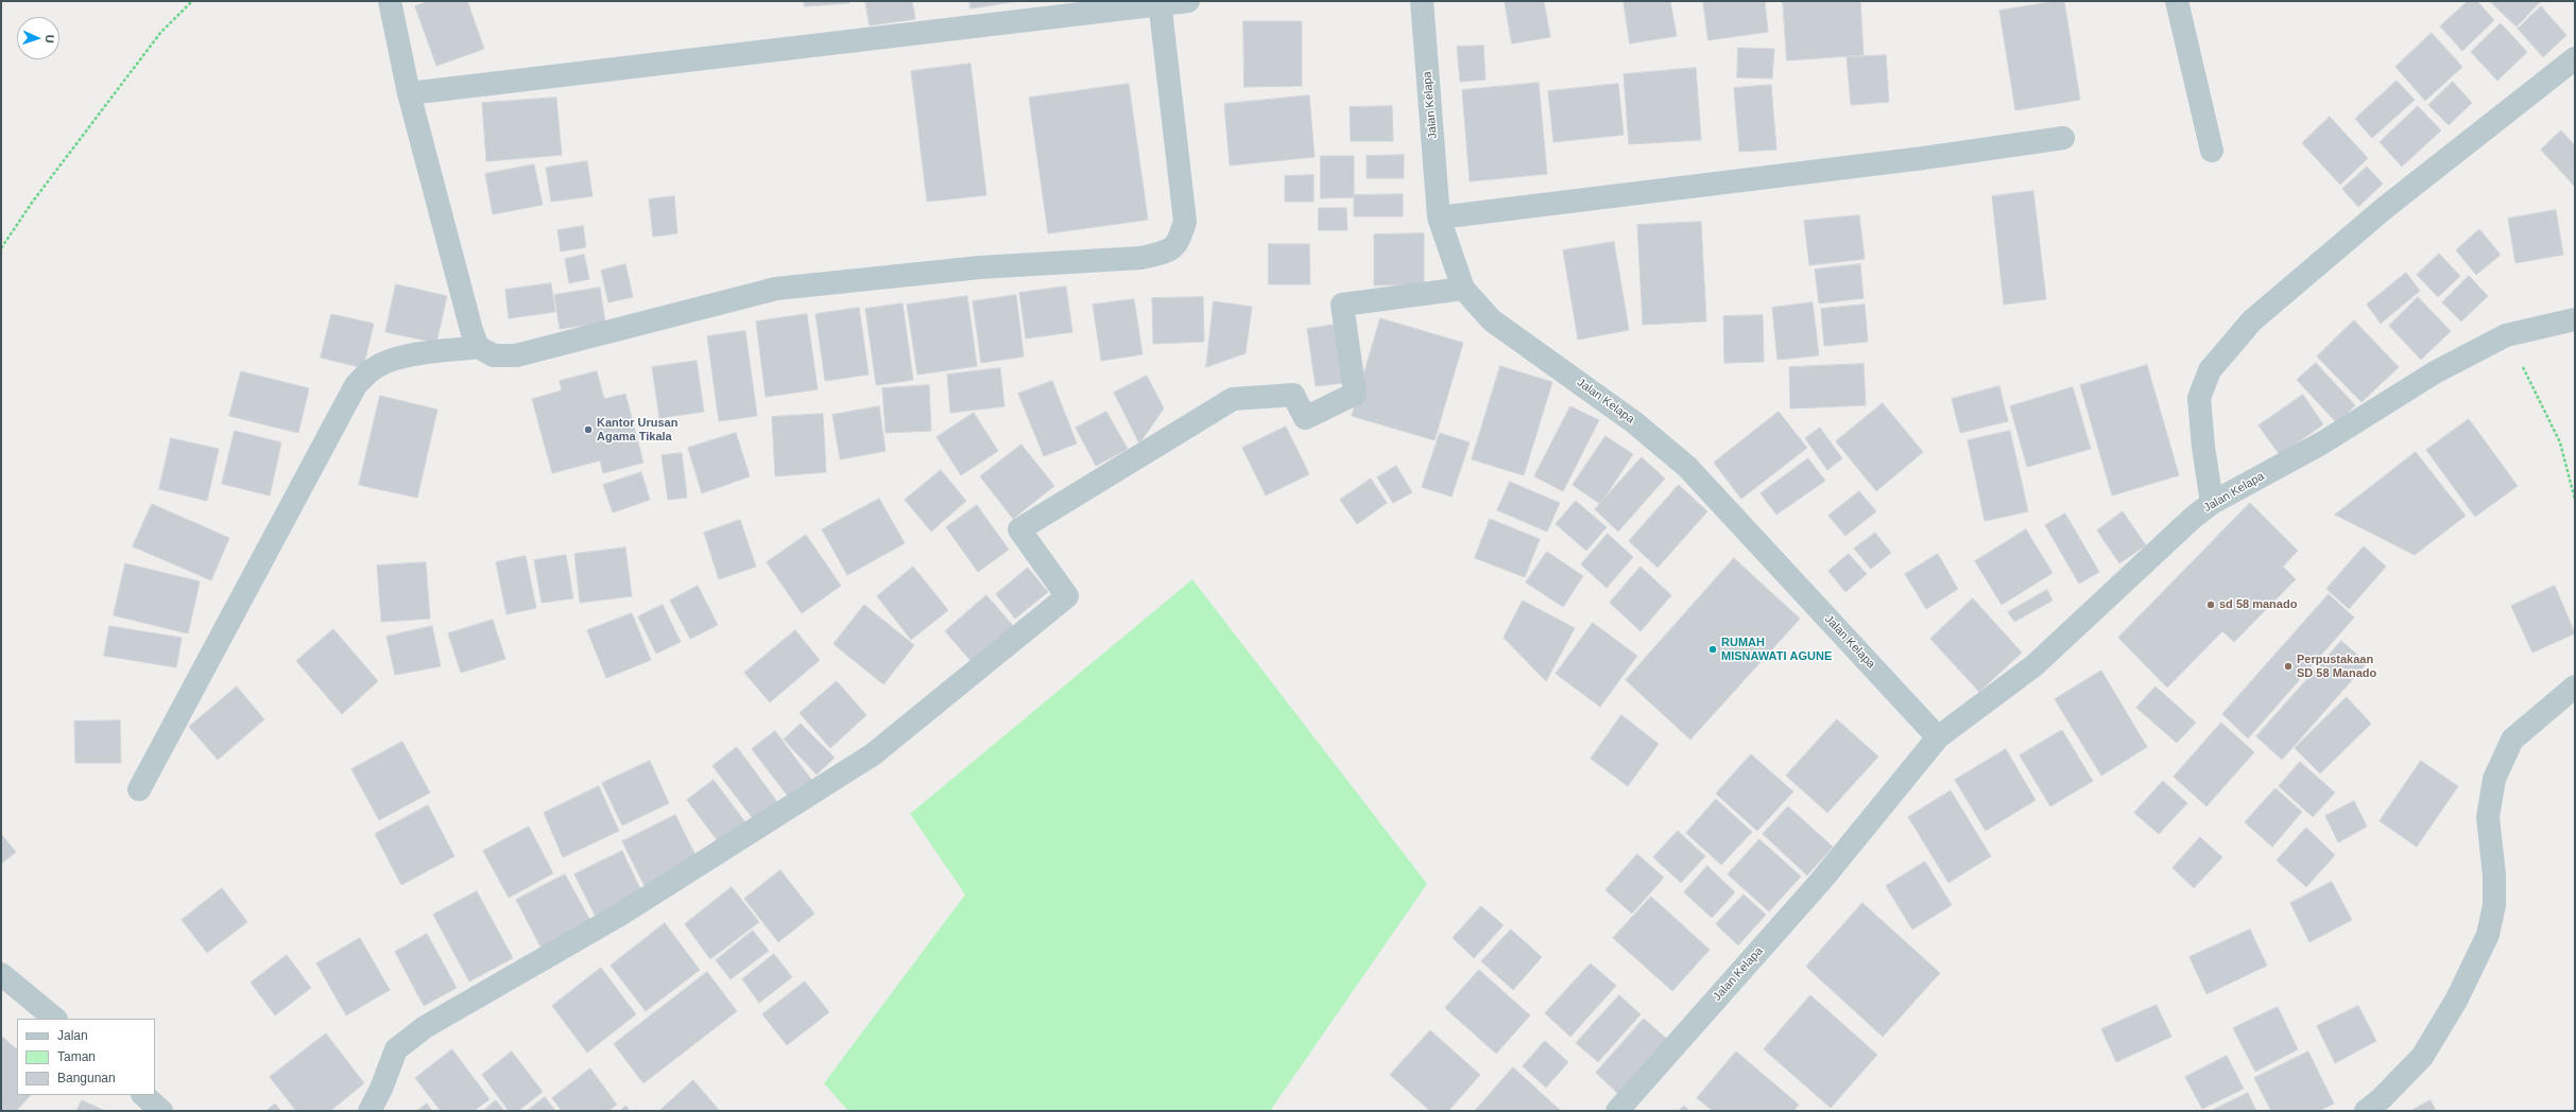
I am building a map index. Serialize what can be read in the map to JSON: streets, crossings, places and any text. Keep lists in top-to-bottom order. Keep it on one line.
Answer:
{"streets":{"street":["Jalan Kelapa"]},"places":["Kantor Urusan Agama Tikala","sd 58 manado","RUMAH MISNAWATI AGUNE","Perpustakaan SD 58 Manado"],"legend":["Jalan","Taman","Bangunan"],"north":"right"}
